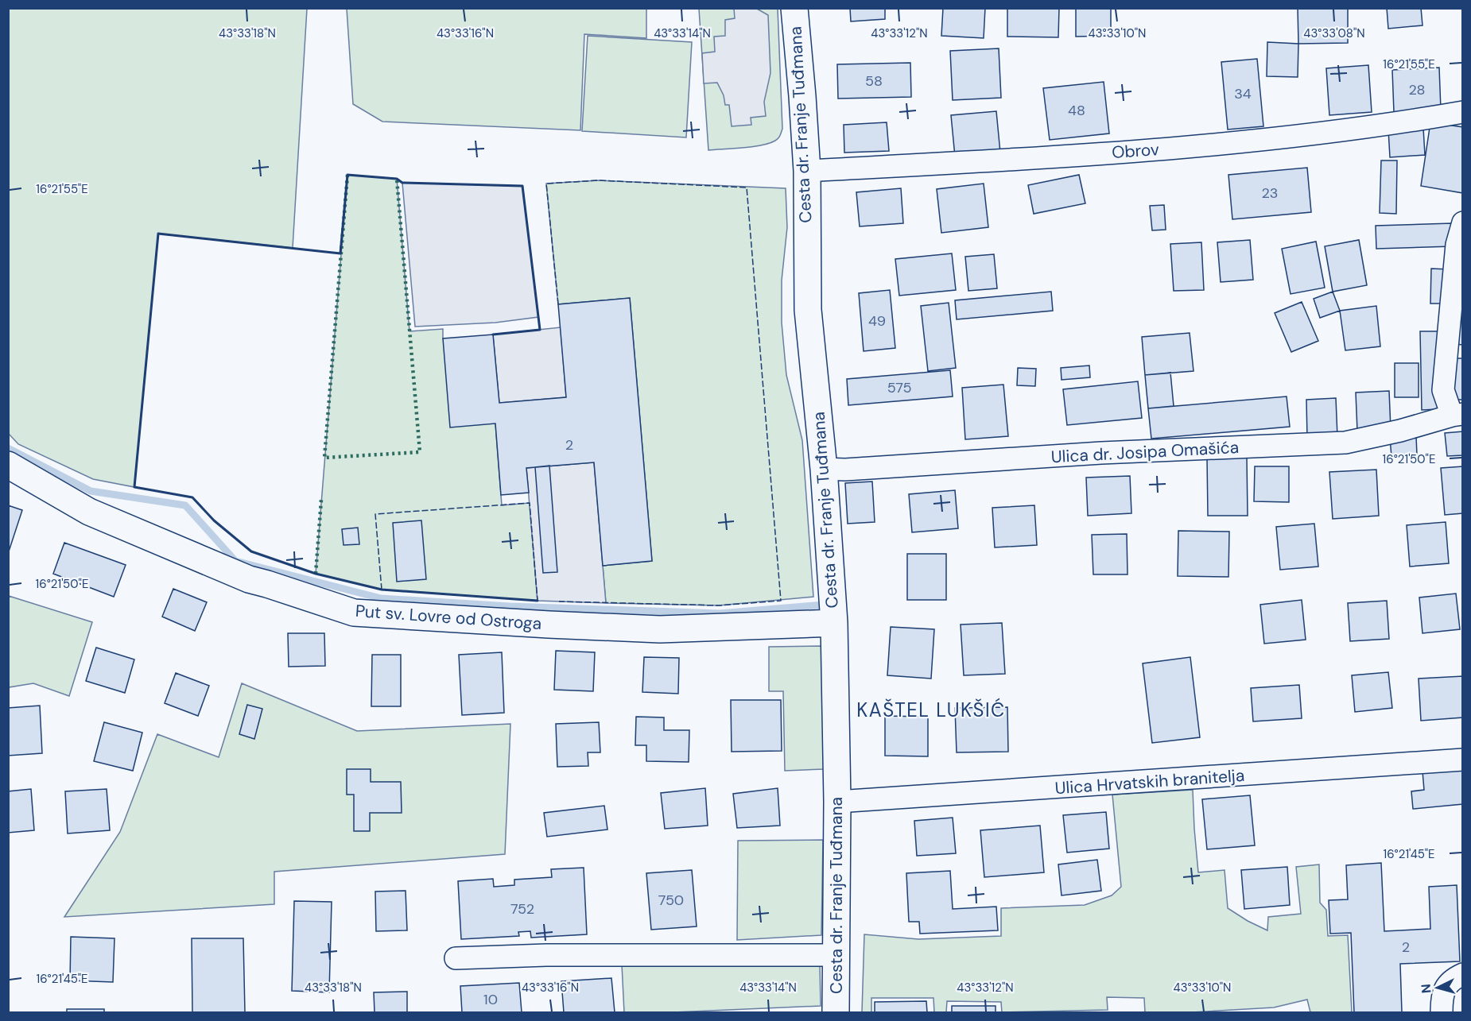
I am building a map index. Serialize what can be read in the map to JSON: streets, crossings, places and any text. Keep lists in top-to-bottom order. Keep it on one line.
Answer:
{"streets":{"main road":["Cesta dr. Franje Tuđmana","Put sv. Lovre od Ostroga"],"street":["Obrov","Ulica dr. Josipa Omašića","Ulica Hrvatskih branitelja"]},"crossings":[["Cesta dr. Franje Tuđmana","Obrov"],["Cesta dr. Franje Tuđmana","Ulica dr. Josipa Omašića"],["Cesta dr. Franje Tuđmana","Put sv. Lovre od Ostroga"],["Cesta dr. Franje Tuđmana","Ulica Hrvatskih branitelja"]],"districts":["KAŠTEL LUKŠIĆ"],"house_numbers":["58","28","34","48","23","49","575","2","750","752","2","10"],"north":"left","coordinates":["43°33'18\"N","43°33'16\"N","43°33'14\"N","43°33'12\"N","43°33'10\"N","43°33'08\"N","16°21'55\"E","16°21'50\"E","16°21'45\"E"]}
